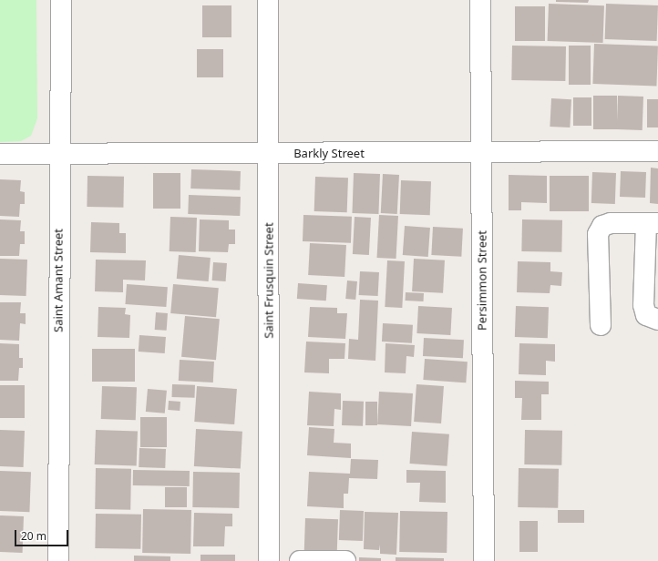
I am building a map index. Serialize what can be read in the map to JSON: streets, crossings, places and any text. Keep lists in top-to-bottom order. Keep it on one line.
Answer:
{"streets":{"street":["Barkly Street","Saint Amant Street","Saint Frusquin Street","Persimmon Street"]},"crossings":[["Barkly Street","Saint Amant Street"],["Barkly Street","Saint Frusquin Street"],["Barkly Street","Persimmon Street"]],"scale_bar":"20 m"}
